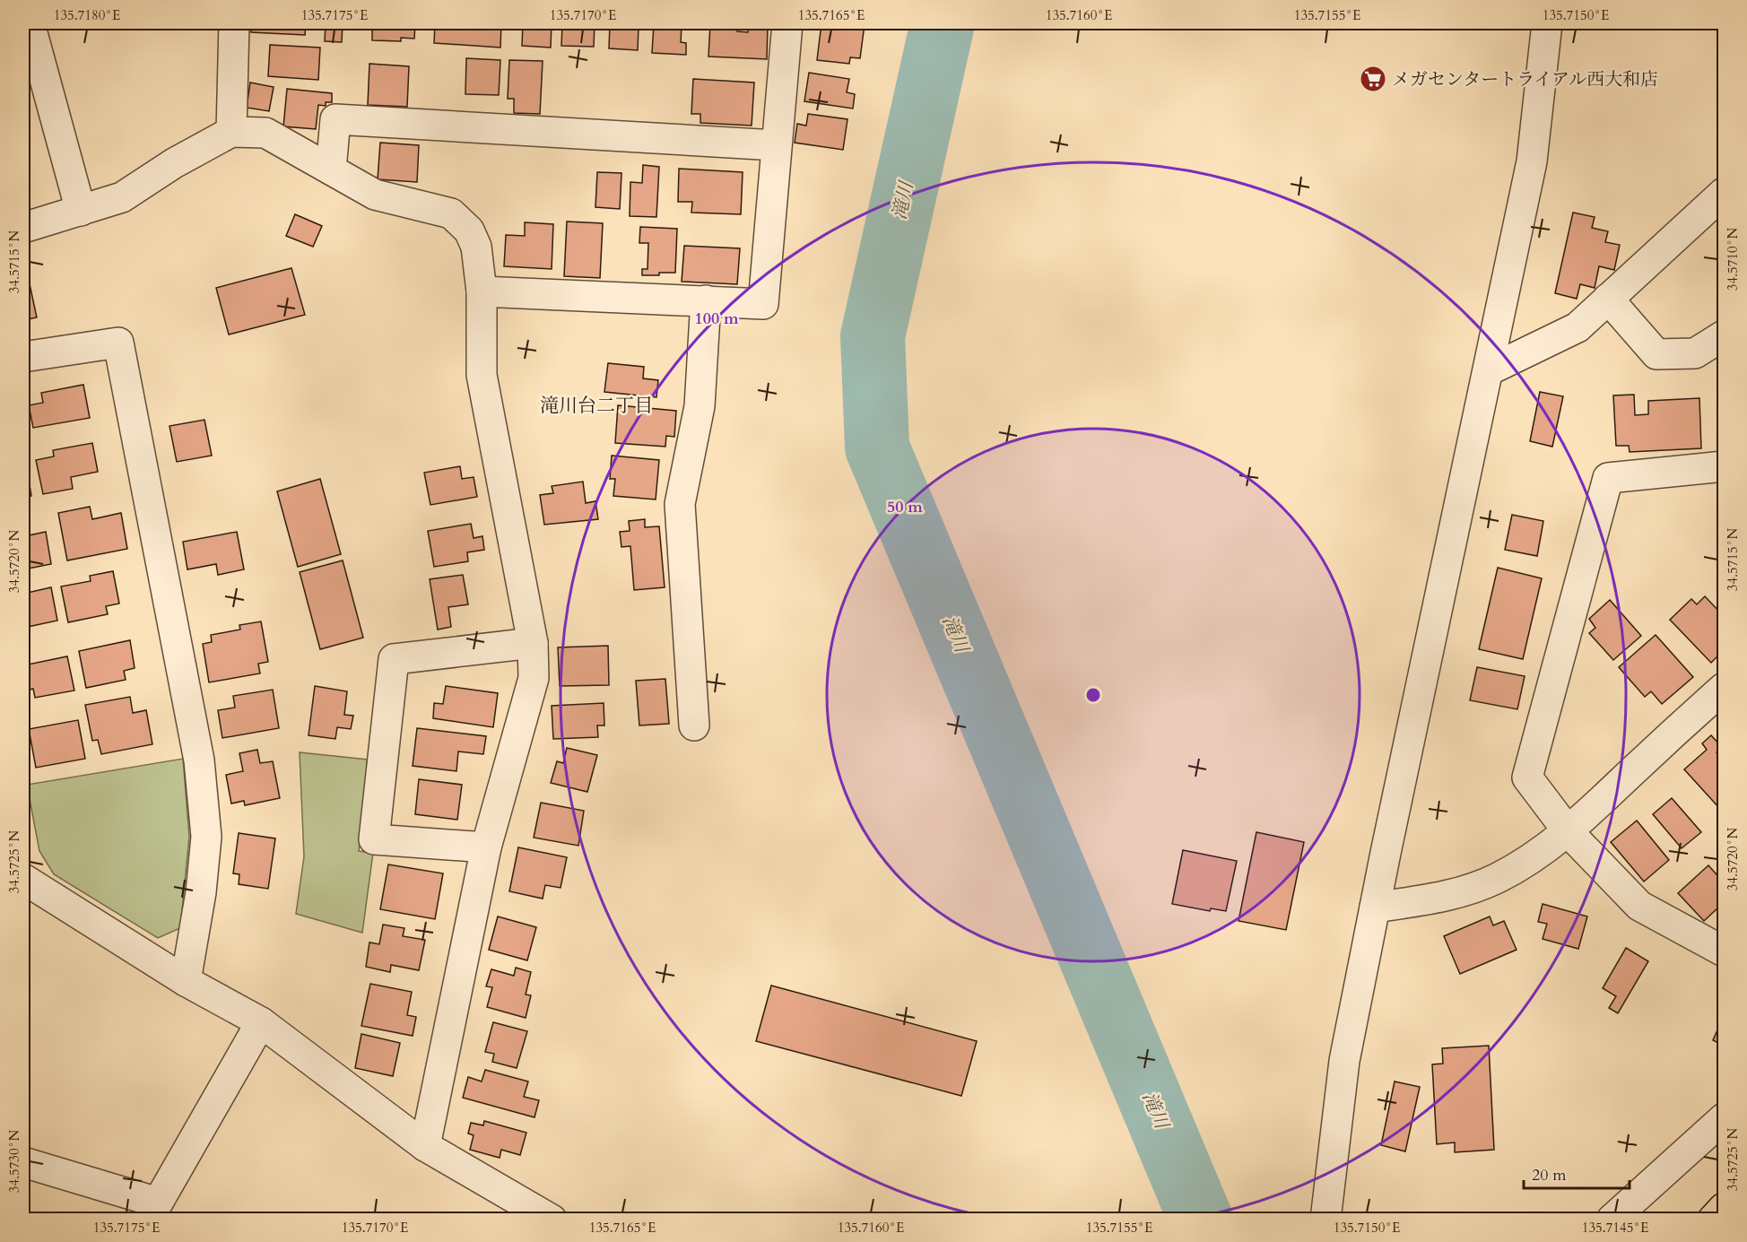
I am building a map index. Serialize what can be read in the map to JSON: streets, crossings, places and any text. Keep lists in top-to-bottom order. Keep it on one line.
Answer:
{"districts":["滝川台二丁目"],"water":["滝川"],"places":{"supermarket":["メガセンタートライアル西大和店"]},"scale_bar":"20 m","coordinates":["135.7180°E","135.7175°E","135.7170°E","135.7165°E","135.7160°E","135.7155°E","135.7150°E","34.5710°N","34.5715°N","34.5720°N","34.5725°N","34.5730°N","135.7145°E"],"rings":["100 m","50 m"]}
